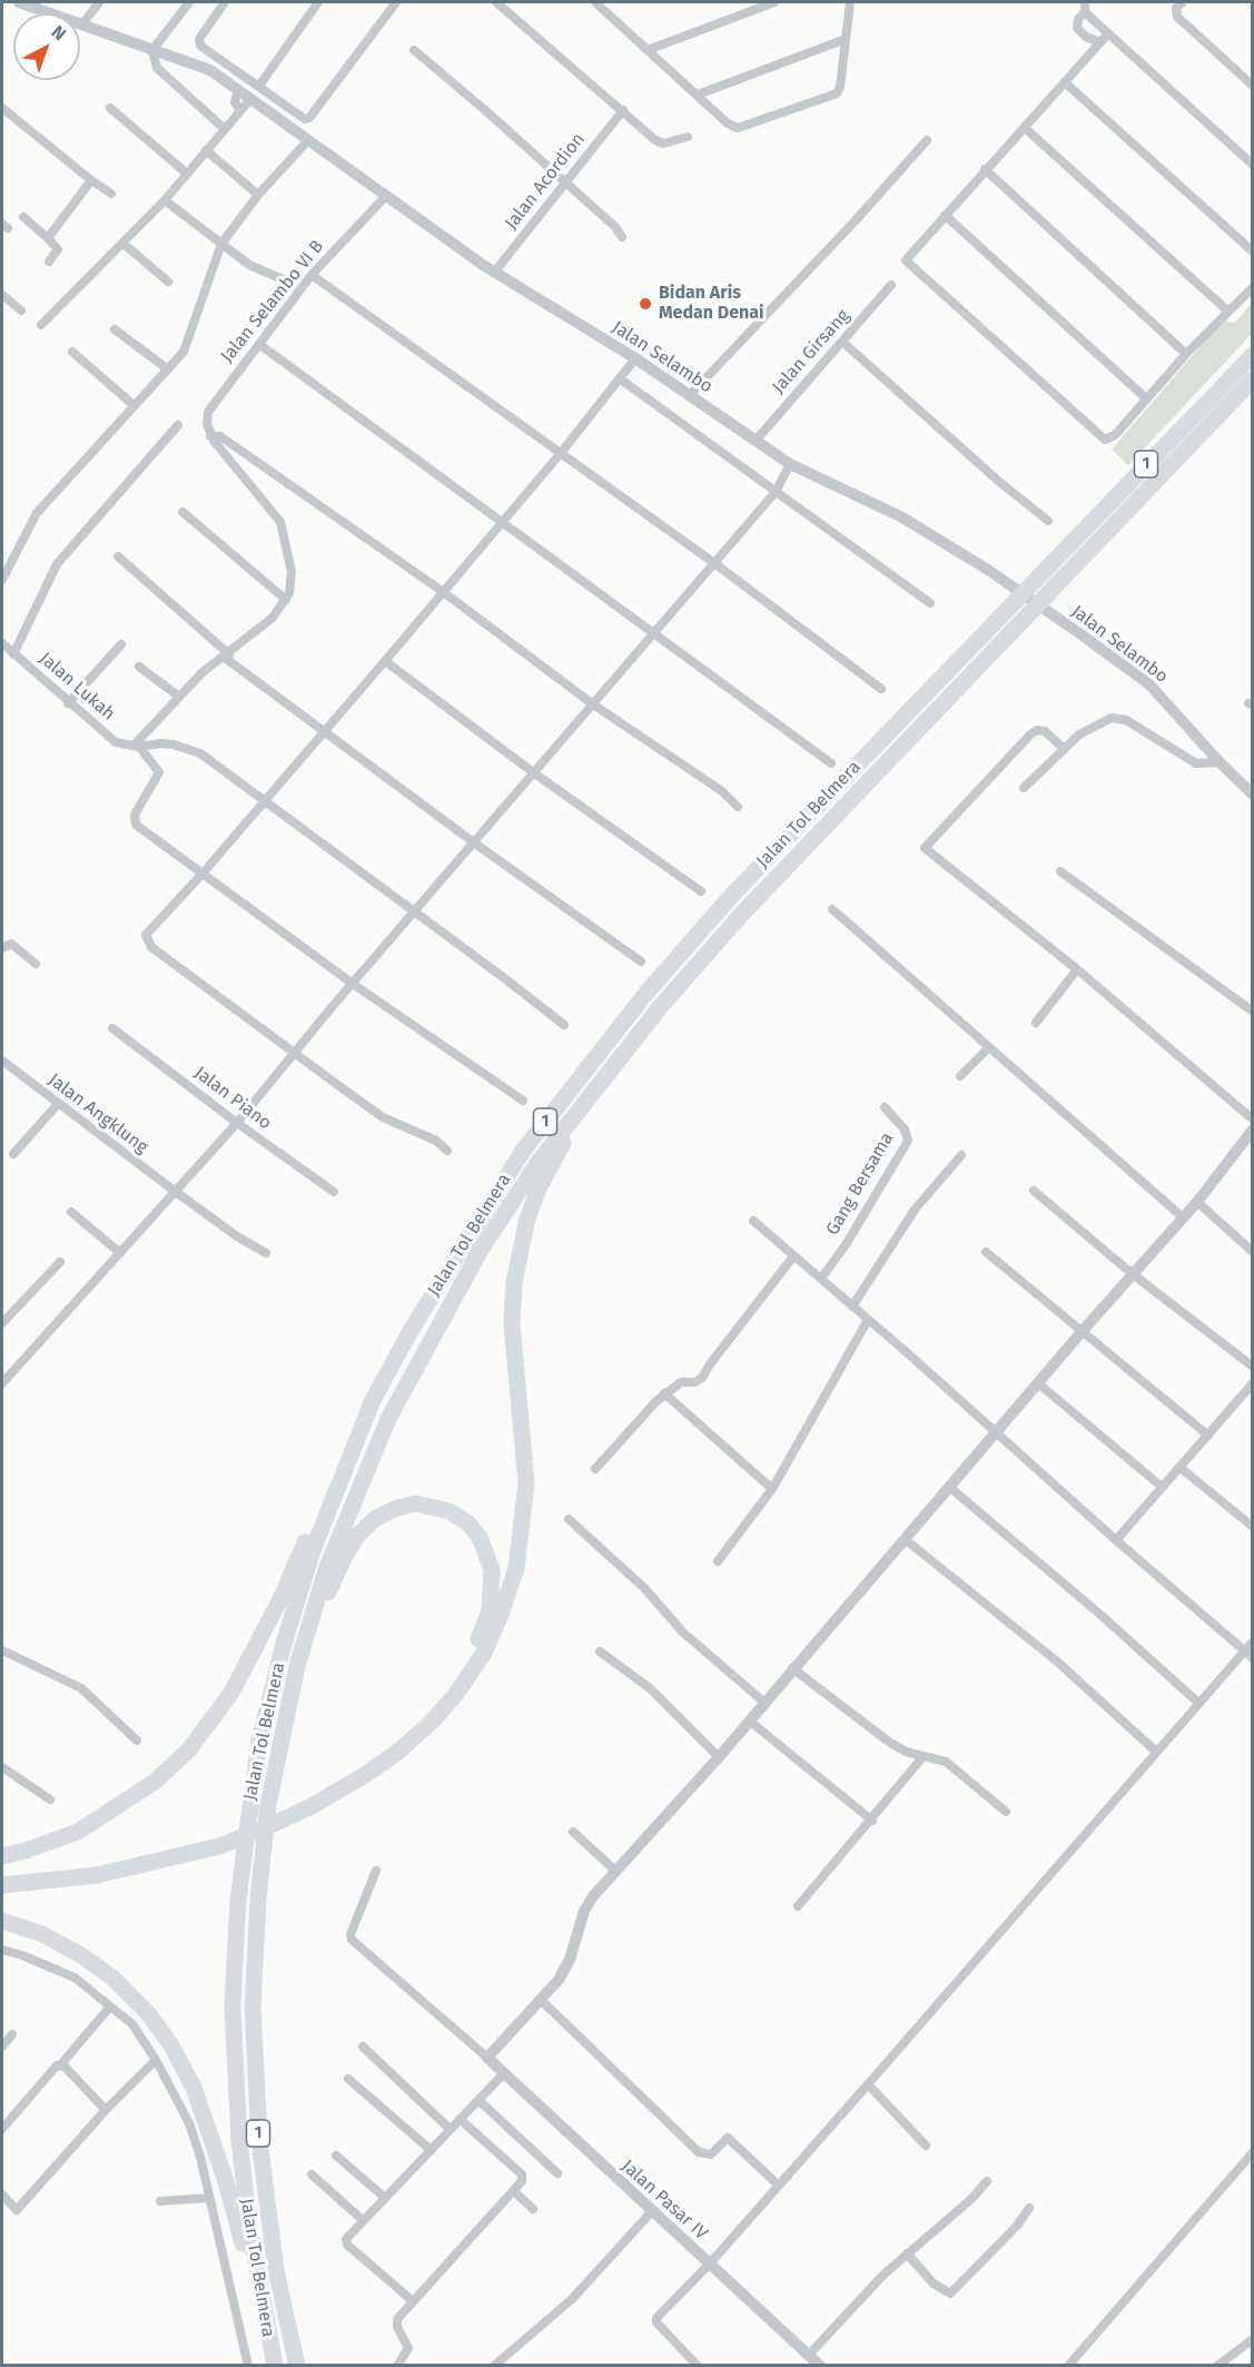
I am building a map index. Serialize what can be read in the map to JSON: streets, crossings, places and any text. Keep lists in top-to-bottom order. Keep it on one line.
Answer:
{"streets":{"highway":["1","Jalan Tol Belmera"],"street":["Jalan Acordion","Jalan Selambo VI B","Jalan Girsang","Jalan Selambo","Jalan Lukah","Jalan Piano","Jalan Angklung","Gang Bersama","Jalan Pasar IV"]},"crossings":[["Jalan Acordion","Jalan Selambo"],["Jalan Selambo VI B","Jalan Selambo"],["Jalan Girsang","Jalan Selambo"]],"places":["Bidan Aris Medan Denai"],"north":"top right"}
